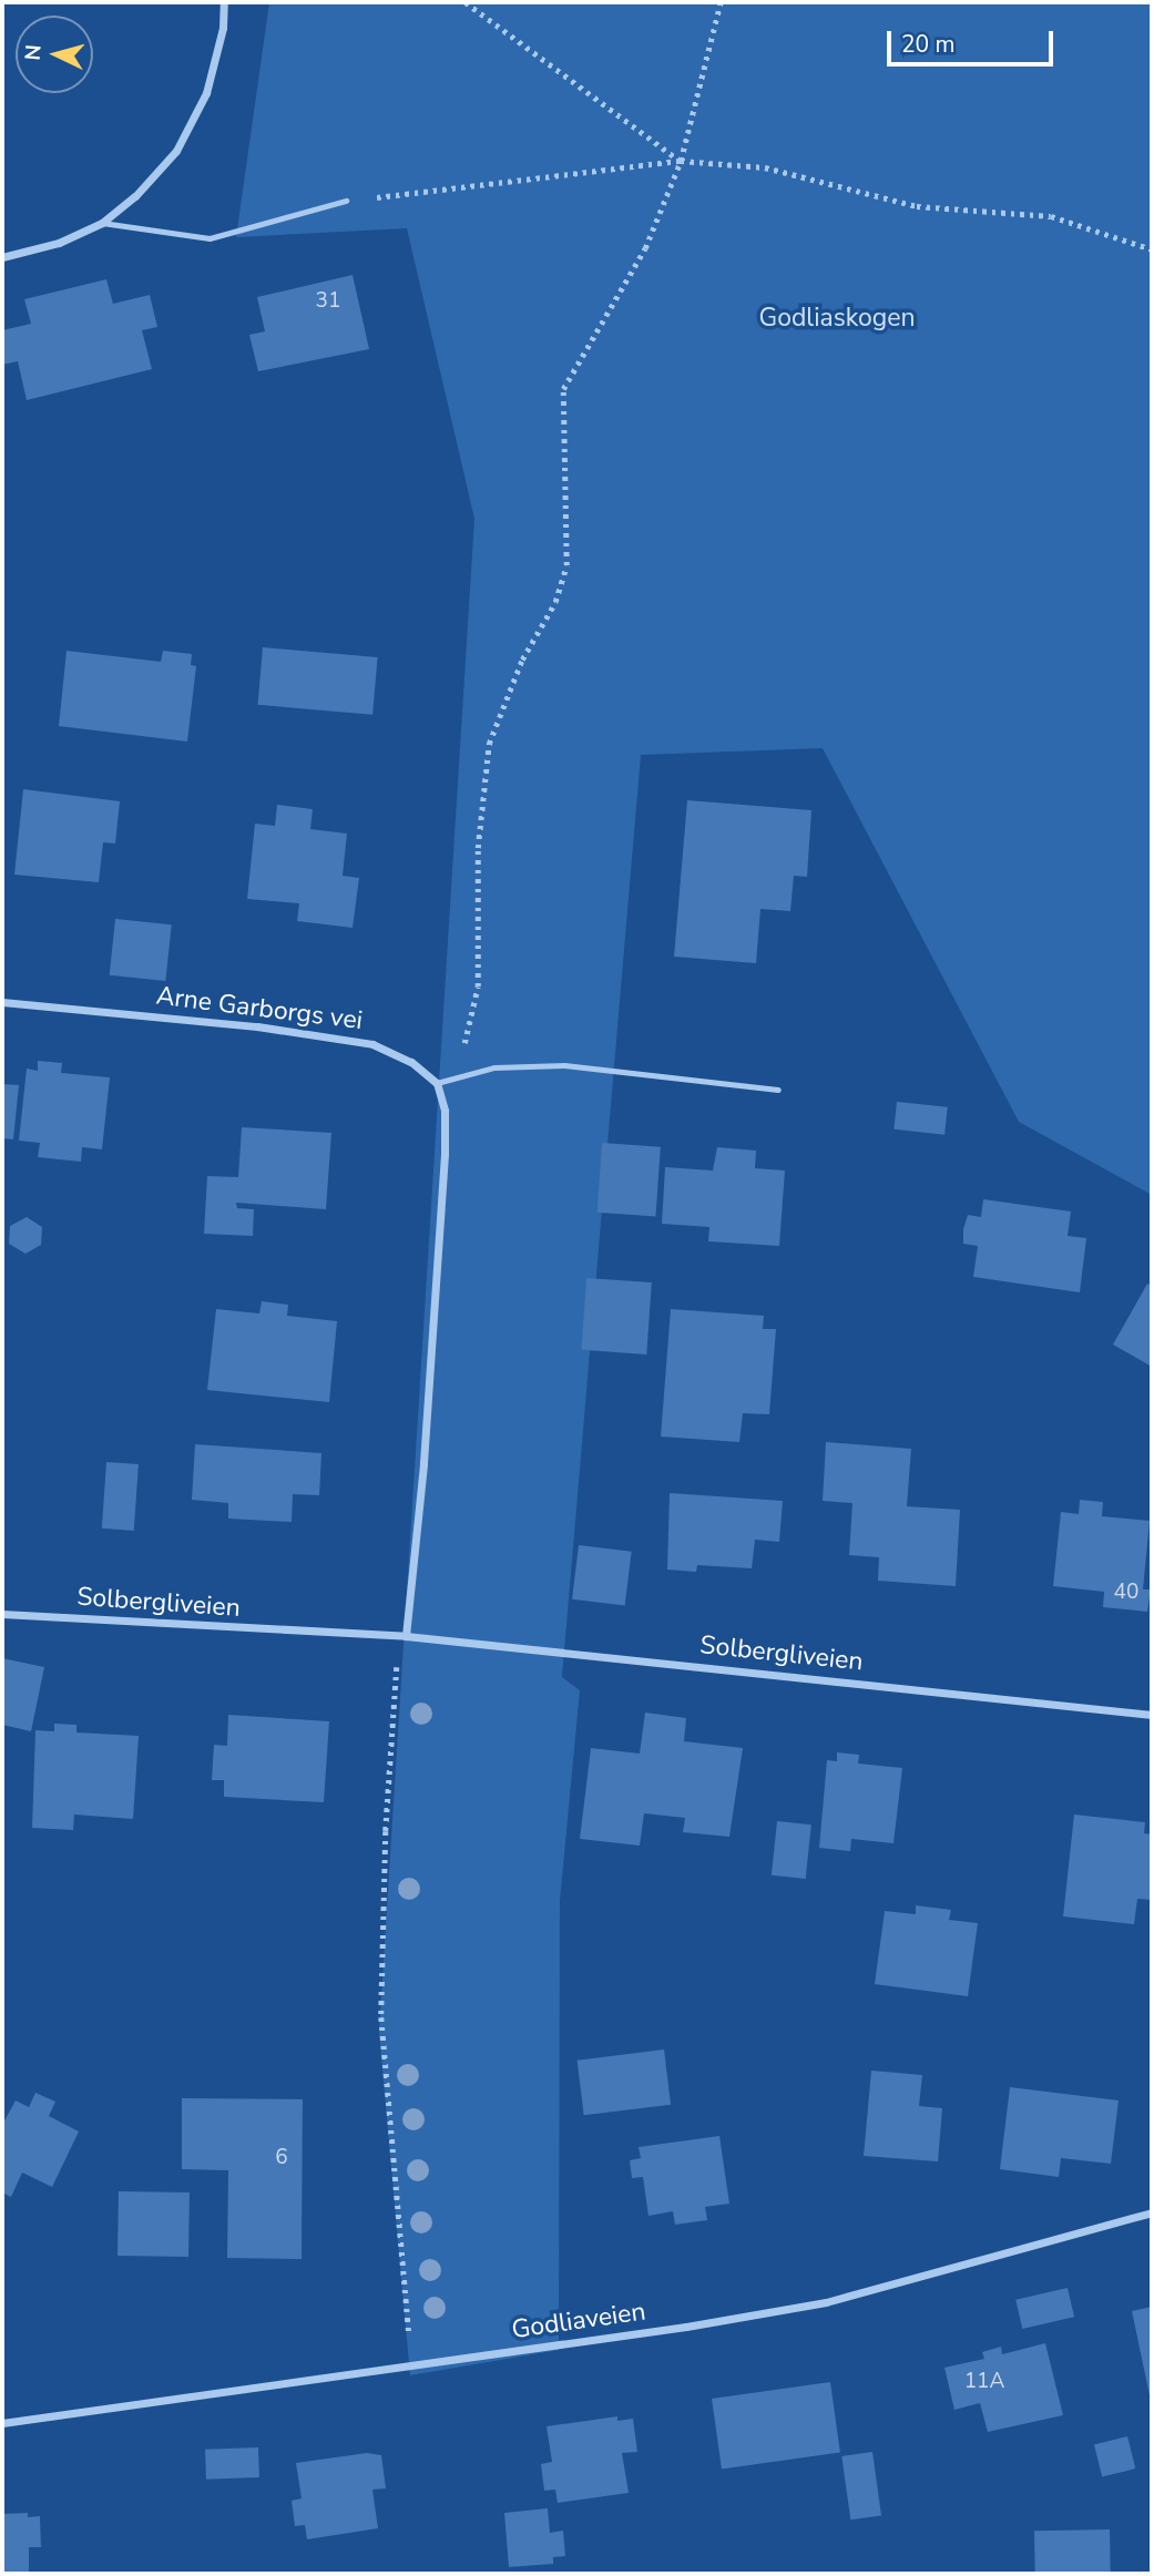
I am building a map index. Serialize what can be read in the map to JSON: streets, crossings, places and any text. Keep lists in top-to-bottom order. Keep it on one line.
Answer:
{"streets":{"street":["Arne Garborgs vei","Solbergliveien","Godliaveien"]},"parks":["Godliaskogen"],"house_numbers":["31","40","6","11A"],"scale_bar":"20 m","north":"left"}
